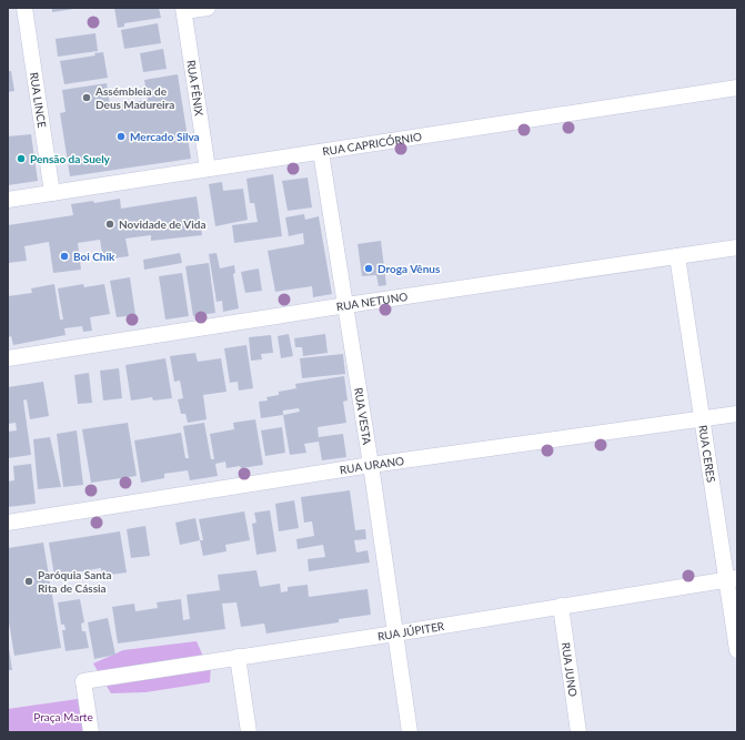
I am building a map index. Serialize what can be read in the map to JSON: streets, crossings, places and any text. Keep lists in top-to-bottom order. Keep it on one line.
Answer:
{"streets":{"street":["RUA FÊNIX","RUA LINCE","RUA CAPRICÓRNIO","RUA NETUNO","RUA VESTA","RUA CERES","RUA URANO","RUA JÚPITER","RUA JUNO"]},"crossings":[["RUA FÊNIX","RUA CAPRICÓRNIO"],["RUA LINCE","RUA CAPRICÓRNIO"],["RUA CAPRICÓRNIO","RUA VESTA"],["RUA NETUNO","RUA VESTA"],["RUA NETUNO","RUA CERES"],["RUA VESTA","RUA URANO"],["RUA VESTA","RUA JÚPITER"],["RUA CERES","RUA URANO"],["RUA CERES","RUA JÚPITER"],["RUA JÚPITER","RUA JUNO"]],"parks":["Praça Marte"],"places":["Assémbleia de Deus Madureira","Mercado Silva","Pensão da Suely","Novidade de Vida","Boi Chik","Droga Vênus","Paróquia Santa Rita de Cássia"]}
